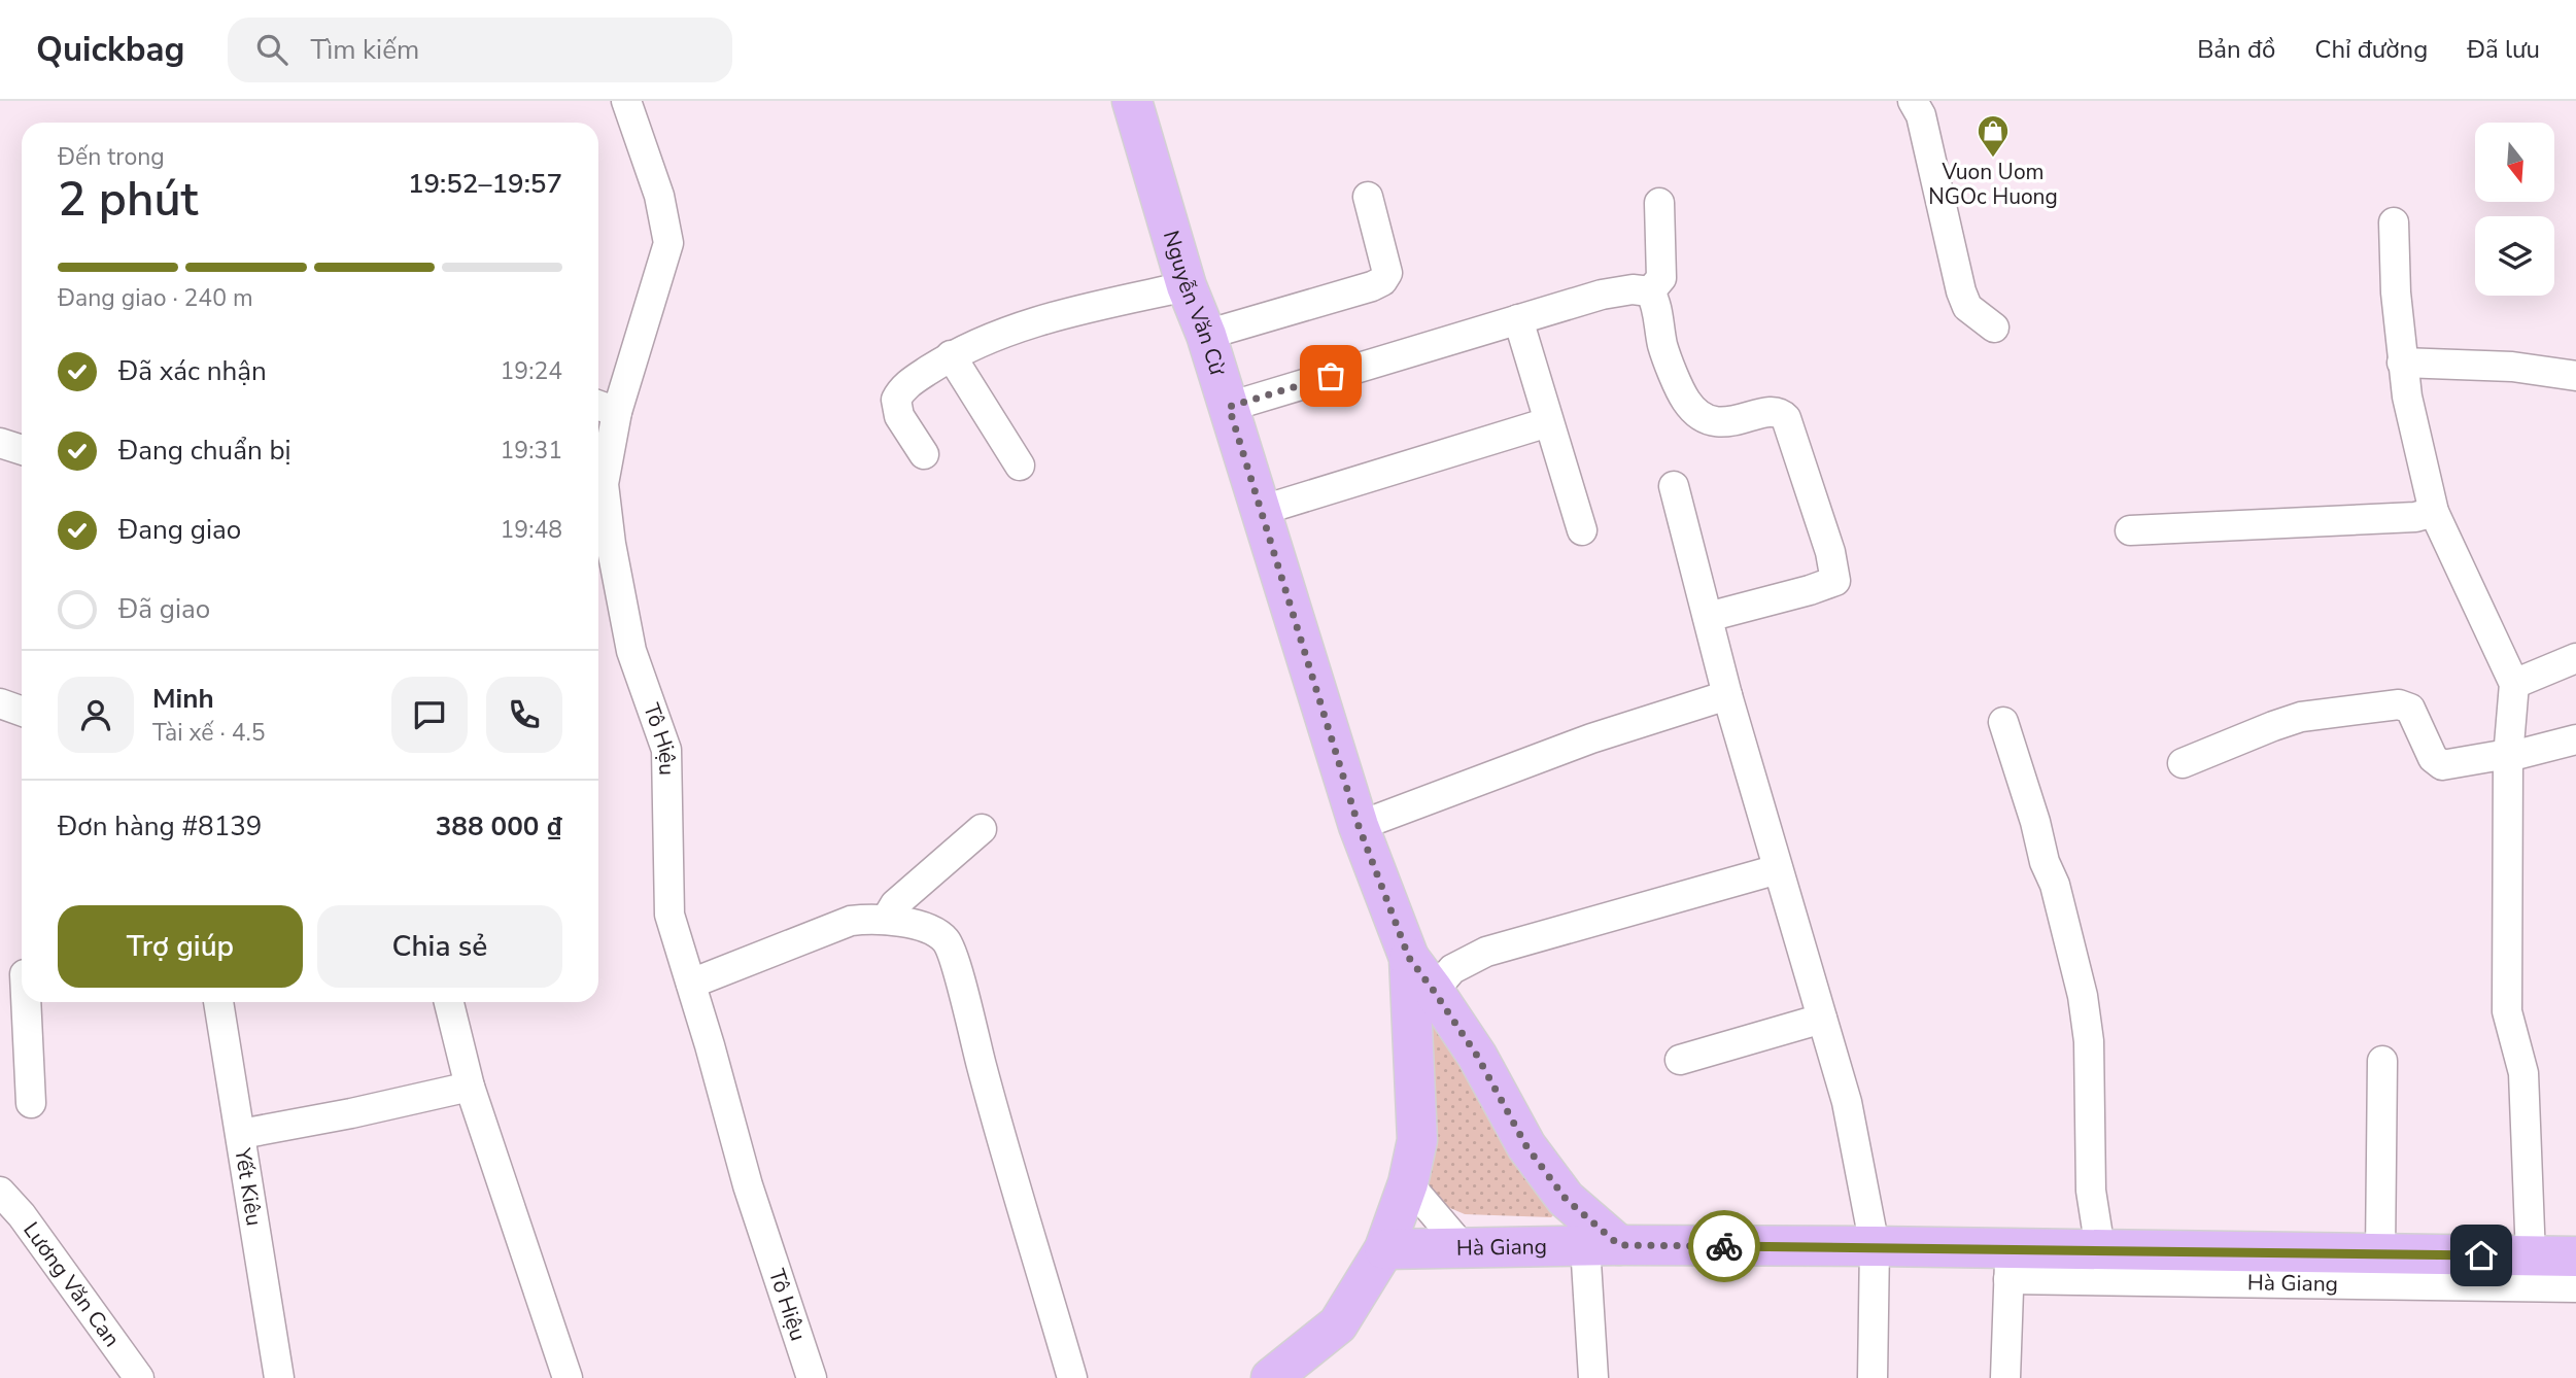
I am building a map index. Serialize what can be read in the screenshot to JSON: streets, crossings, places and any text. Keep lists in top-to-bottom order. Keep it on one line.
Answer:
{"streets":{"highway":["Nguyễn Văn Cừ","Hà Giang"],"street":["Tô Hiệu","Yết Kiêu","Lương Văn Can"]},"crossings":[["Nguyễn Văn Cừ","Hà Giang"]],"places":{"shop":["Vuon Uom NGOc Huong"]},"north":"bottom","page":{"header":"Quickbag","search":"Tìm kiếm","nav":["Bản đồ","Chỉ đường","Đã lưu"],"heading":["2 phút","Đến trong","19:52–19:57"],"panel":["Minh","Tài xế · 4.5","Đơn hàng #8139","388 000 ₫"],"bar":"Đang giao · 240 m","list":[["Đã xác nhận","19:24"],["Đang chuẩn bị","19:31"],["Đang giao","19:48"],"Đã giao"],"buttons":["Trợ giúp","Chia sẻ"]}}
